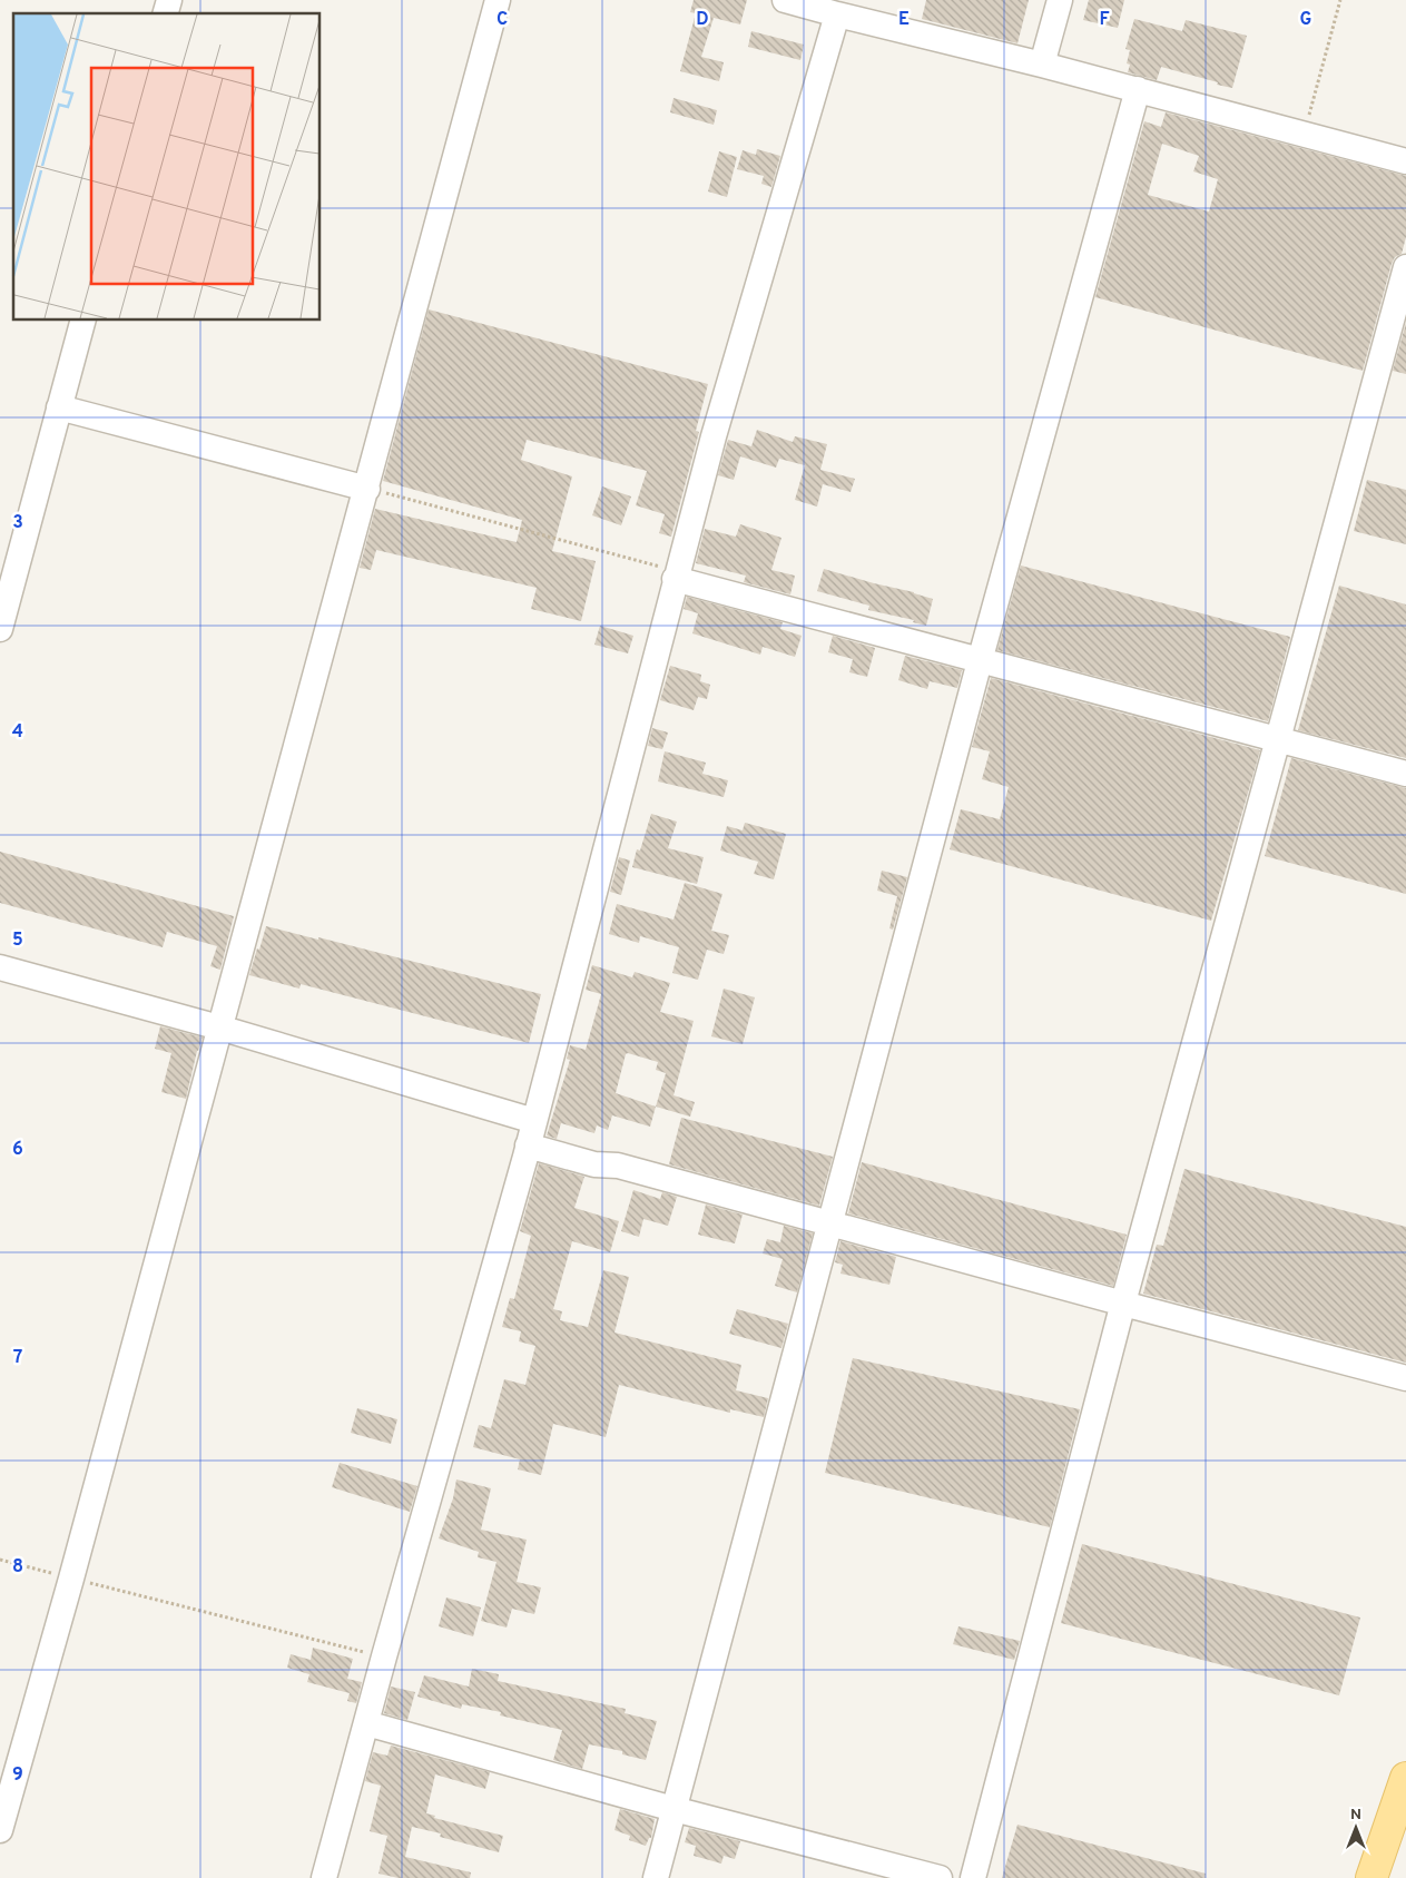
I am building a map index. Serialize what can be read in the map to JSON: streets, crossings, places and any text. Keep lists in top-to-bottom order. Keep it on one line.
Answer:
{"north":"top","grid":{"columns":["C","D","E","F","G"],"rows":["3","4","5","6","7","8","9"]}}
